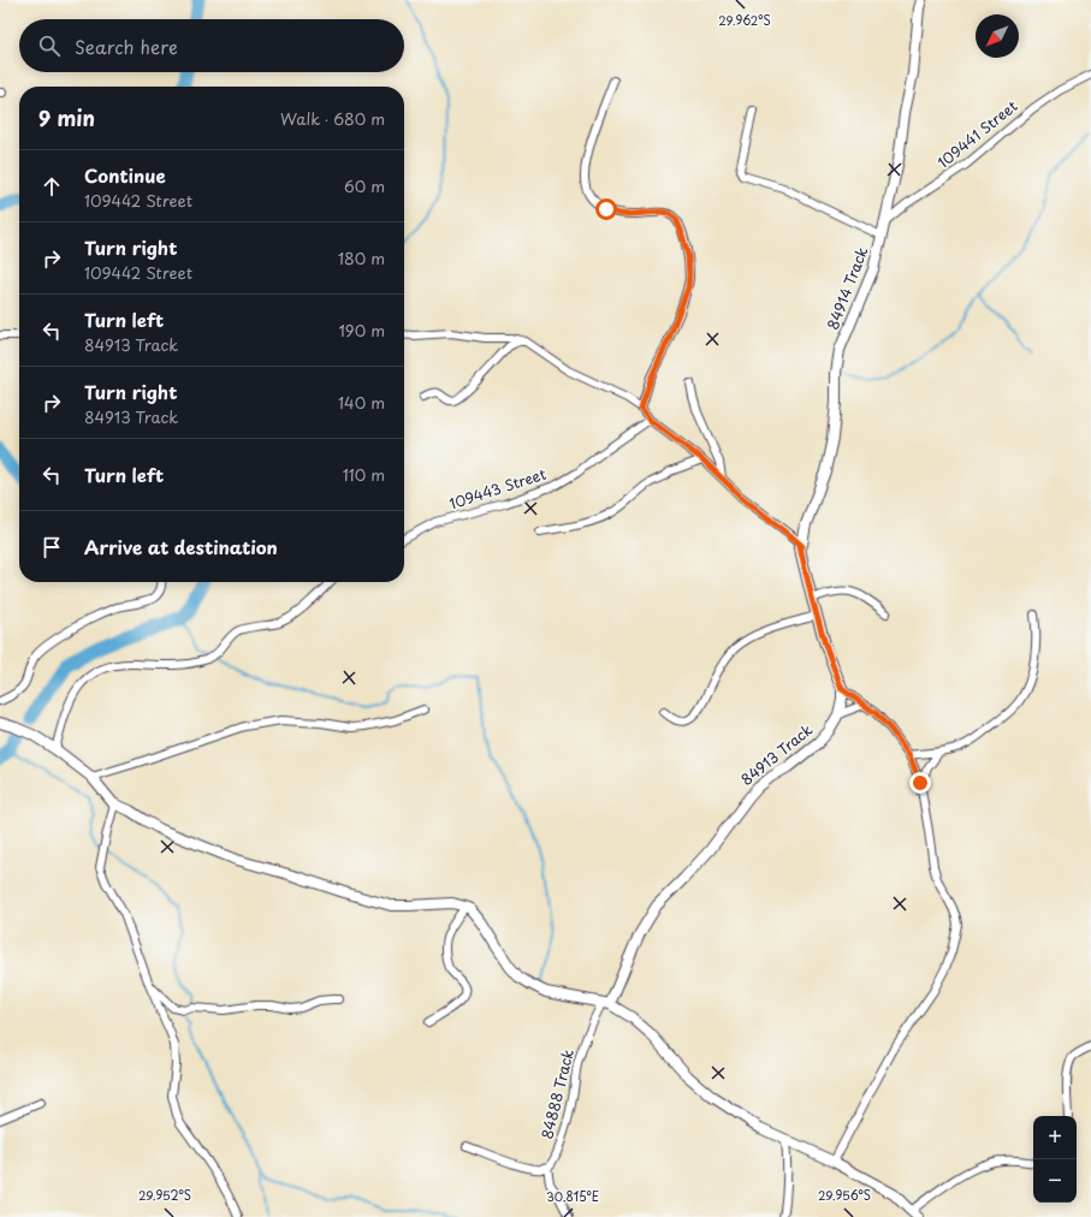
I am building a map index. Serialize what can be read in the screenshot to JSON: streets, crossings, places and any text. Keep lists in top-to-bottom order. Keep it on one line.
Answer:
{"streets":{"street":["109441 Street","84914 Track","109443 Street","84913 Track","84888 Track"]},"crossings":[["109441 Street","84914 Track"],["84914 Track","84913 Track"],["84913 Track","84888 Track"]],"north":"bottom left","page":{"search":"Search here","heading":["9 min","Walk · 680 m"],"list":[["Continue","109442 Street","60 m"],["Turn right","109442 Street","180 m"],["Turn left","84913 Track","190 m"],["Turn right","84913 Track","140 m"],["Turn left","110 m"],"Arrive at destination"],"map_buttons":["+","−"]},"coordinates":["29.962°S","29.952°S","29.956°S","30.815°E"]}
